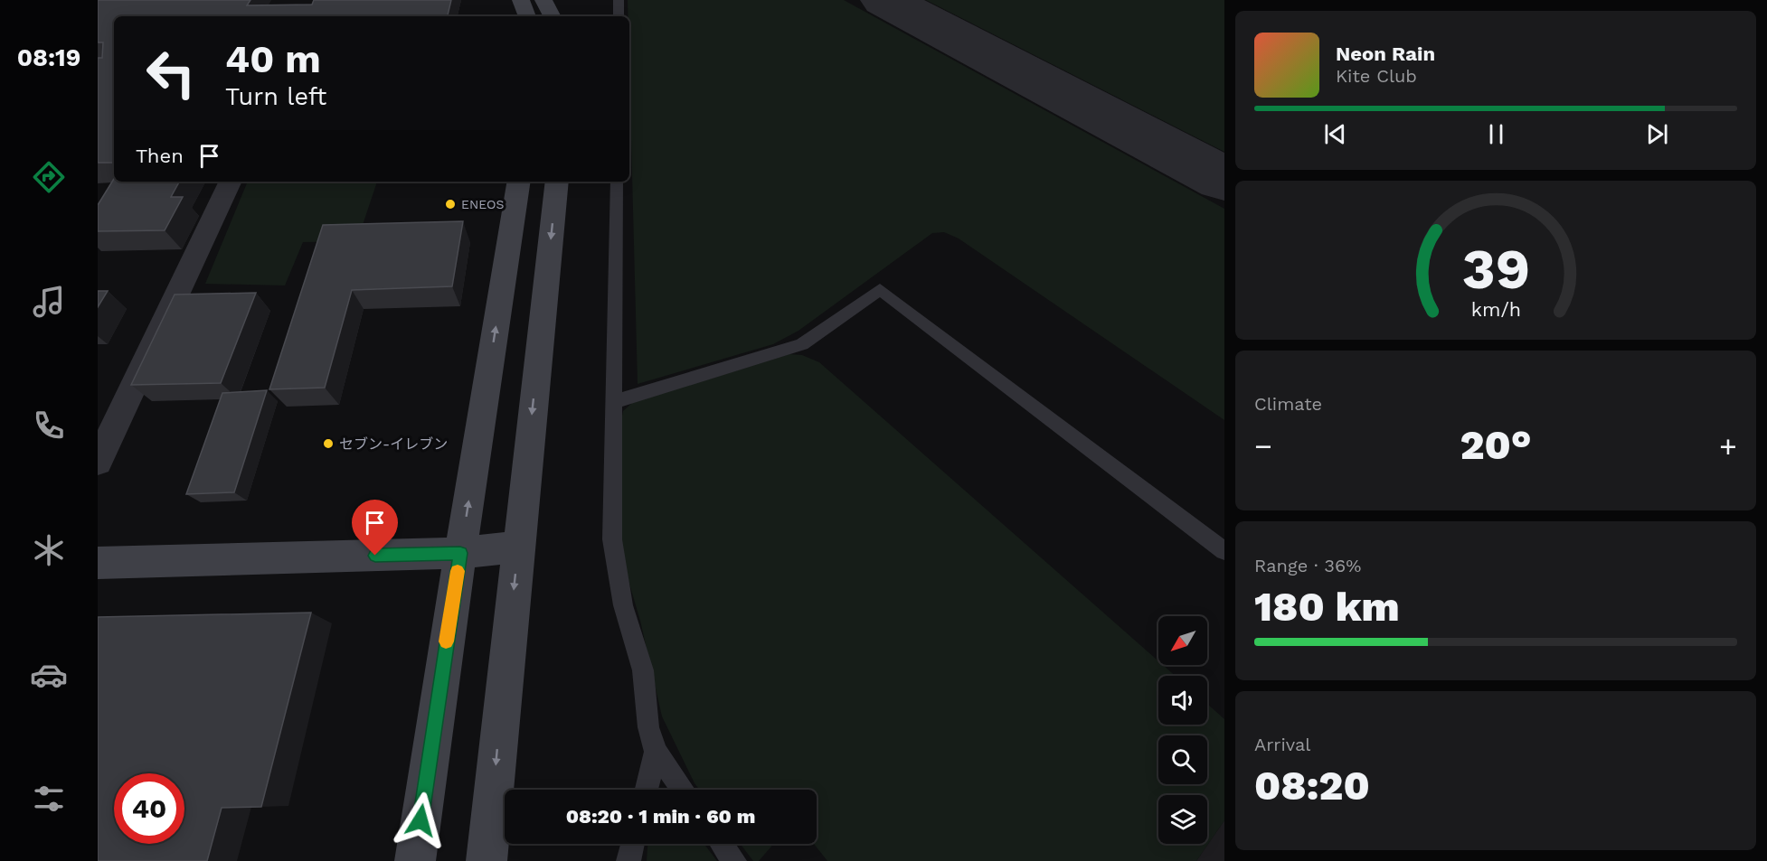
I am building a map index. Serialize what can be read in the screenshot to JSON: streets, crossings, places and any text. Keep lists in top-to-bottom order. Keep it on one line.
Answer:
{"places":["ENEOS","セブン-イレブン"],"north":"bottom left","page":{"tabs":"08:19","turn":["40 m","Turn left"],"song":["Neon Rain","Kite Club"],"then":"Then","tile":["Climate",["Range · 36%","180 km"],["Arrival","08:20"]],"heat":["−","20°","+"],"limit":"40","trip":"08:20 · 1 min · 60 m","gauge":["39","km/h"]}}
